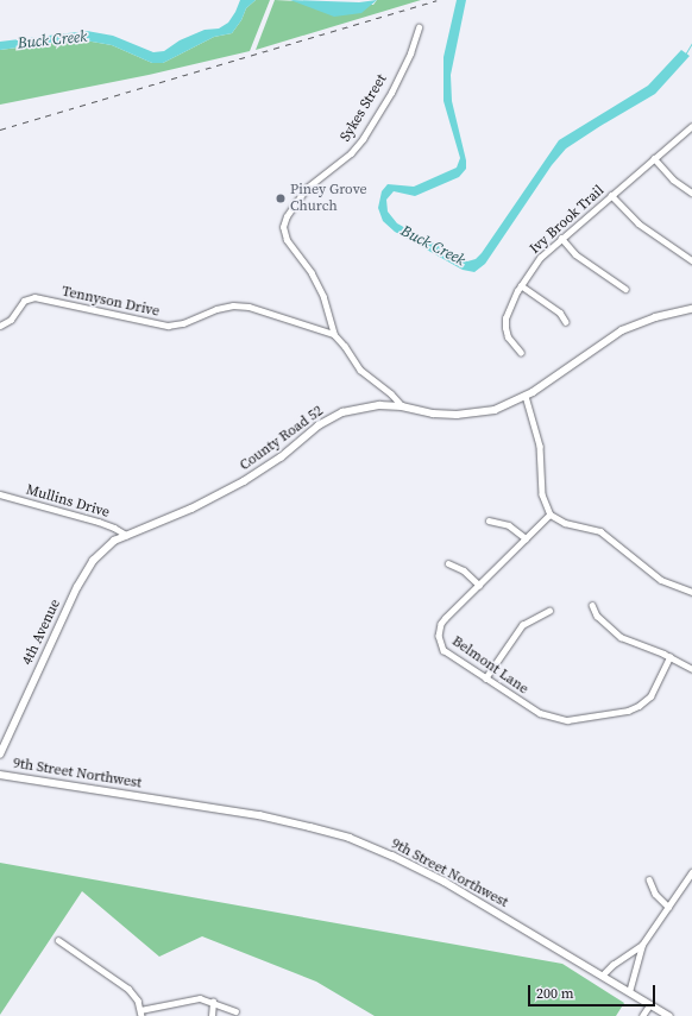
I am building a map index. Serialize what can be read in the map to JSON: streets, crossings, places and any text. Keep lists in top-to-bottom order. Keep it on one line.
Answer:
{"streets":{"street":["Sykes Street","Ivy Brook Trail","Tennyson Drive","County Road 52","Mullins Drive","4th Avenue","Belmont Lane","9th Street Northwest"]},"crossings":[["Sykes Street","Tennyson Drive"],["County Road 52","Mullins Drive"],["County Road 52","4th Avenue"],["Mullins Drive","4th Avenue"]],"water":["Buck Creek"],"places":["Piney Grove Church"],"scale_bar":"200 m"}
